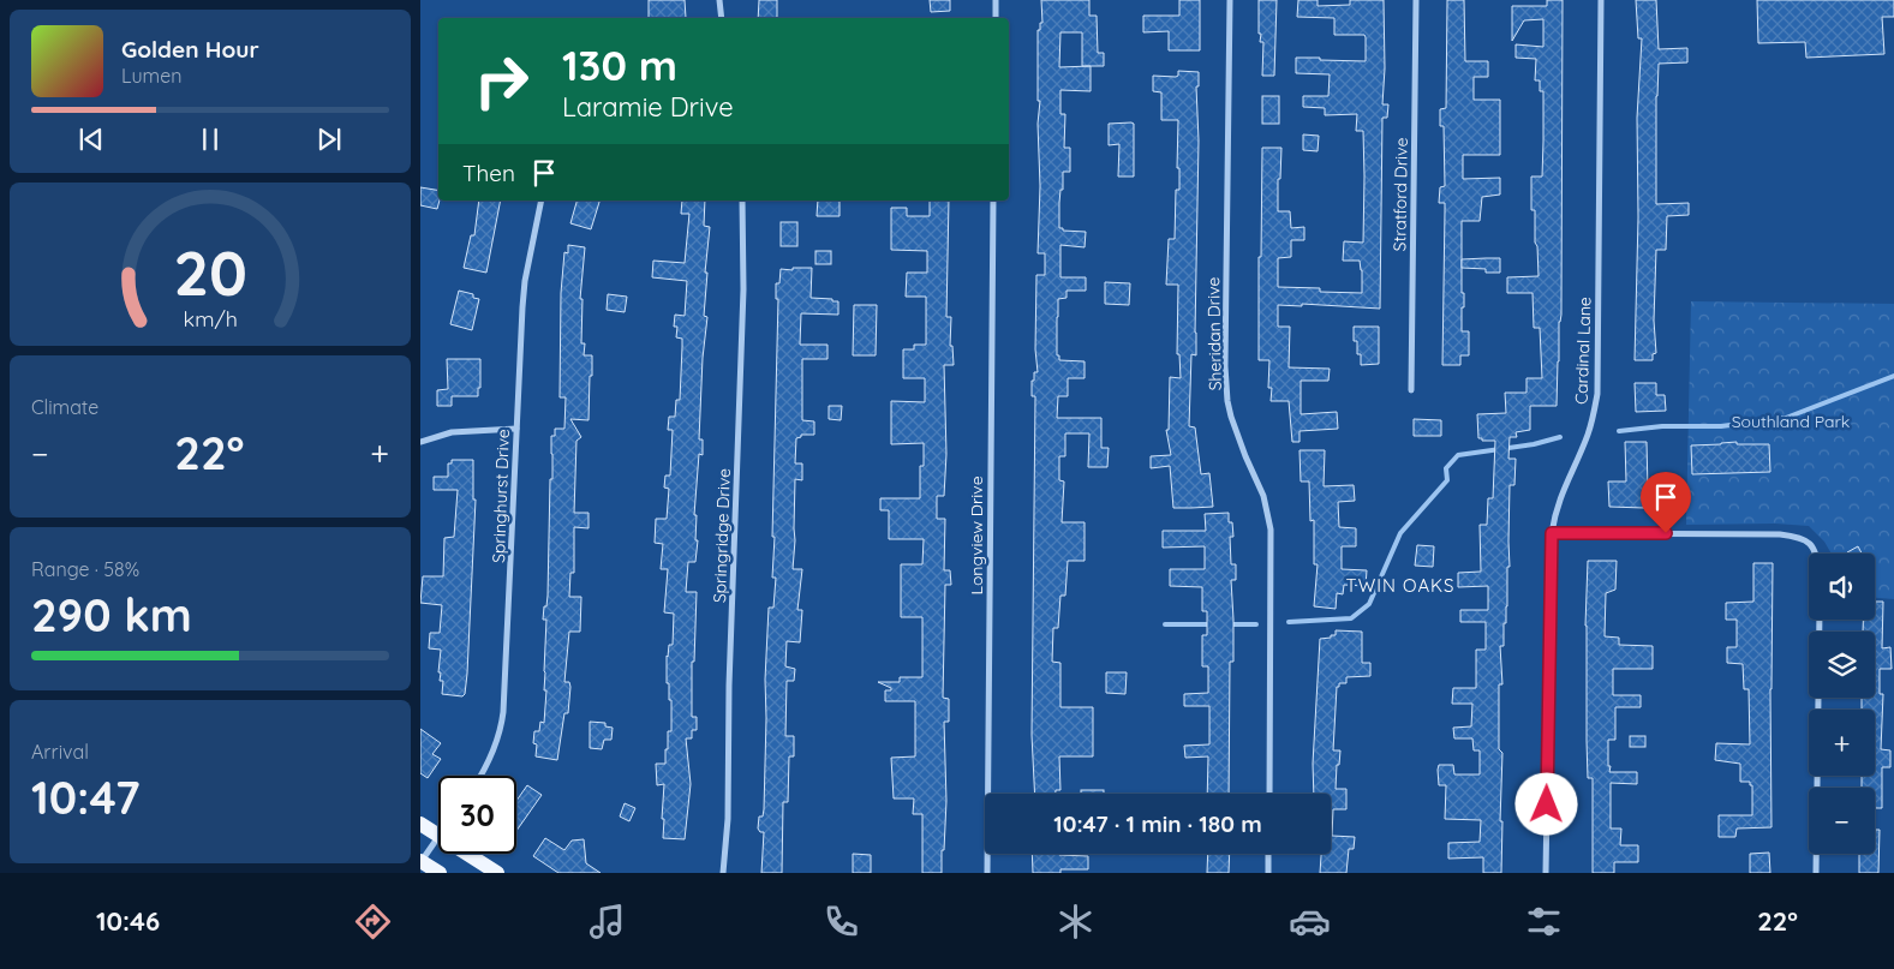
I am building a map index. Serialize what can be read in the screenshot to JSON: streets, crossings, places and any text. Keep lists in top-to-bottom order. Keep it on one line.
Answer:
{"streets":{"street":["Stratford Drive","Sheridan Drive","Cardinal Lane","Springhurst Drive","Springridge Drive","Longview Drive"]},"districts":["TWIN OAKS"],"parks":["Southland Park"],"page":{"turn":["130 m","Laramie Drive"],"song":["Golden Hour","Lumen"],"then":"Then","tile":["Climate",["Range · 58%","290 km"],["Arrival","10:47"]],"heat":["−","22°","+"],"map_buttons":["+","−"],"limit":"30","trip":"10:47 · 1 min · 180 m","tabs":["10:46","22°"],"gauge":["20","km/h"]}}
